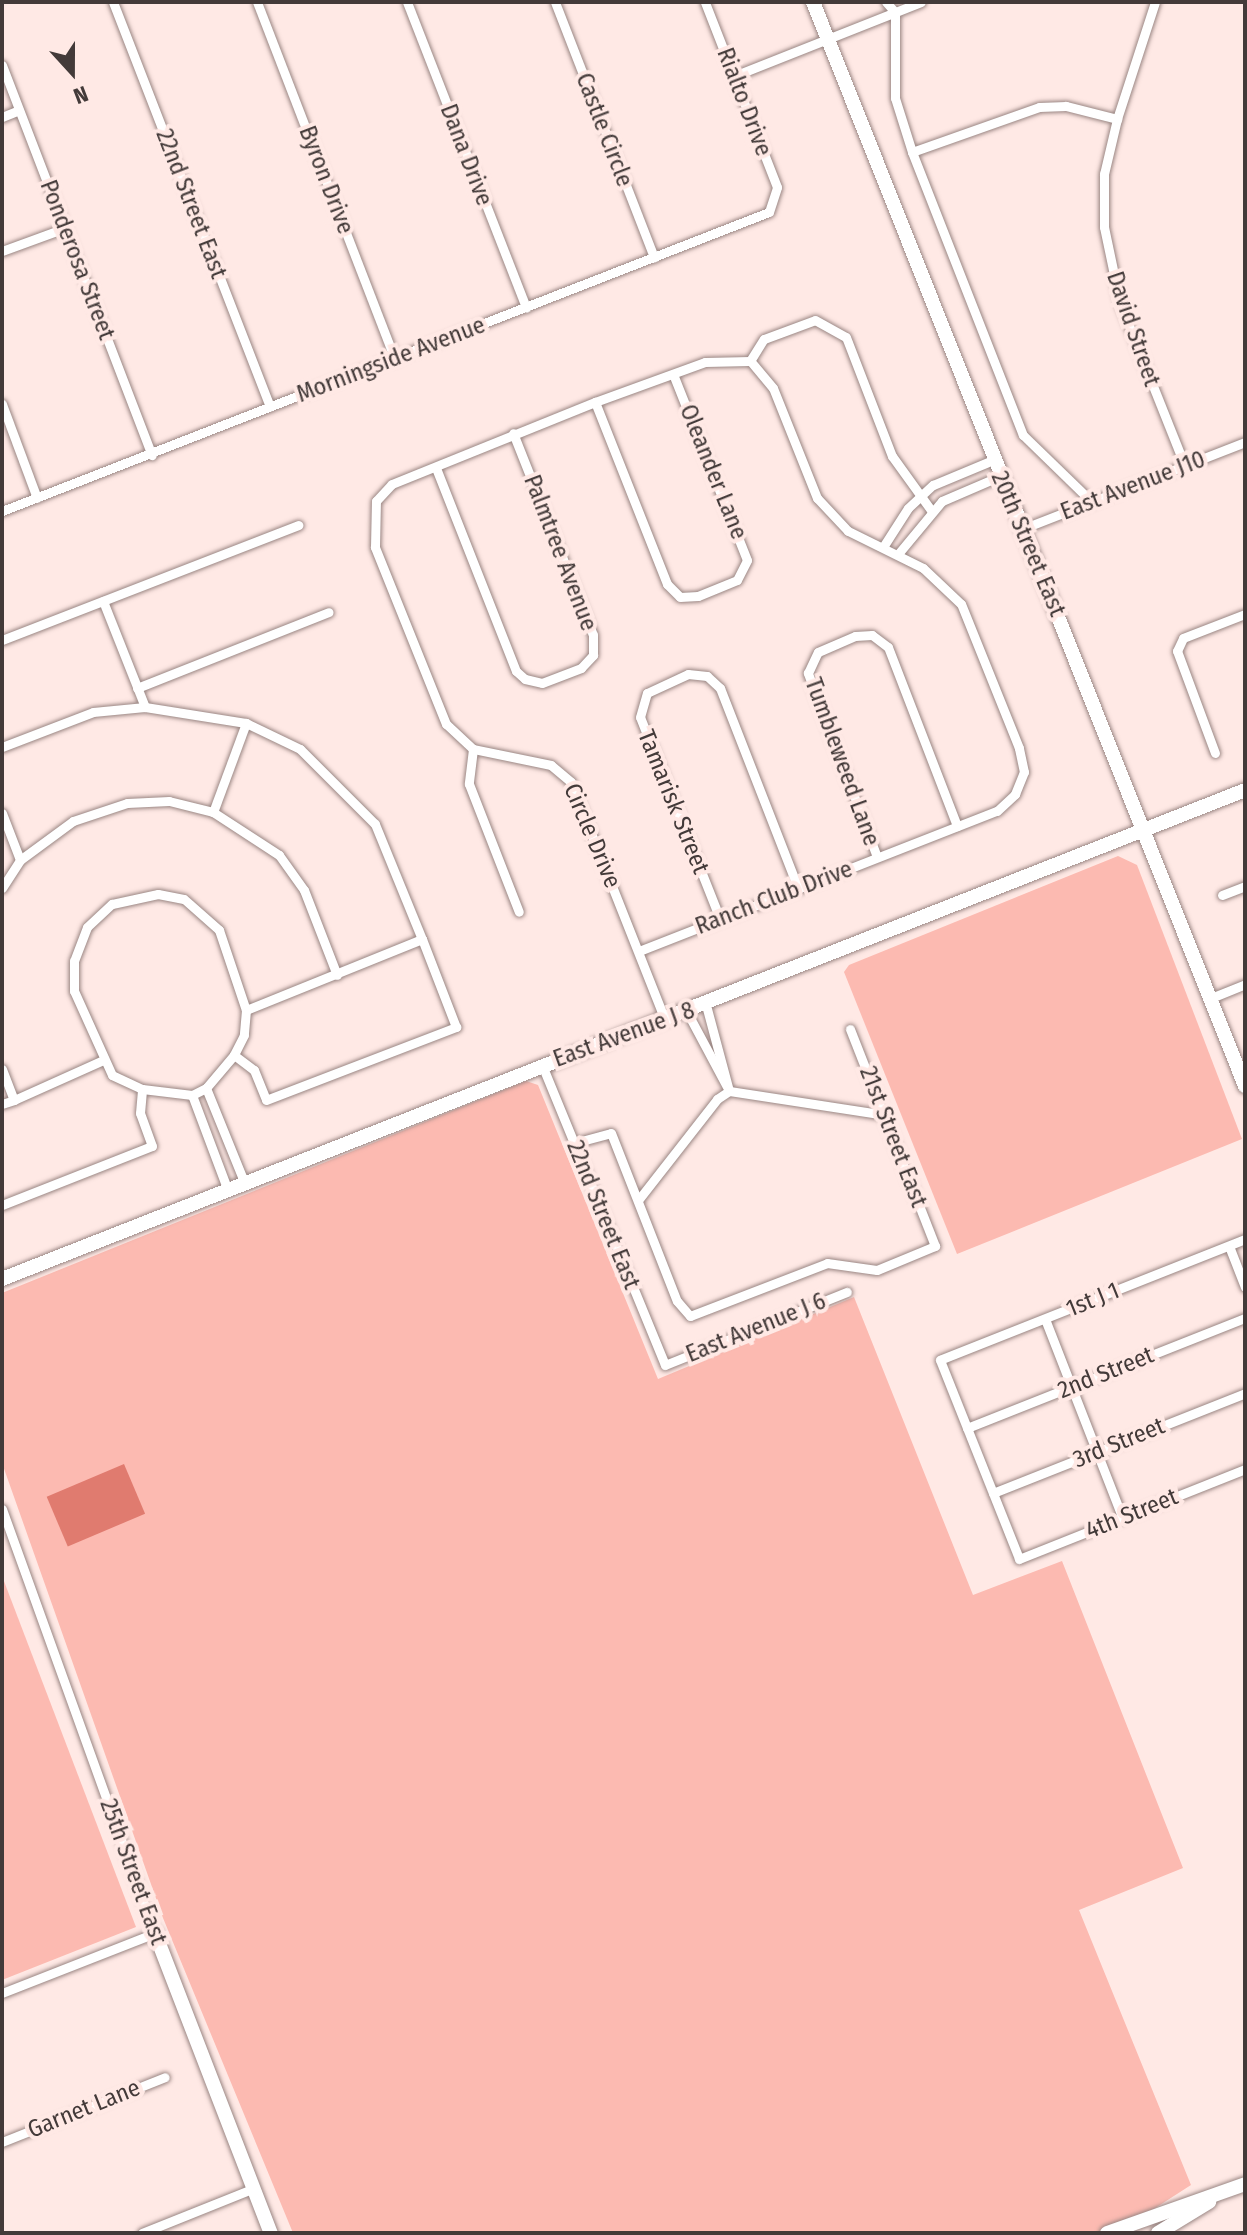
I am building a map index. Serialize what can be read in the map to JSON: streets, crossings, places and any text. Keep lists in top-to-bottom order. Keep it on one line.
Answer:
{"streets":{"street":["Rialto Drive","Castle Circle","Dana Drive","Byron Drive","22nd Street East","Ponderosa Street","David Street","Morningside Avenue","Oleander Lane","East Avenue J10","20th Street East","Palmtree Avenue","Tumbleweed Lane","Tamarisk Street","Circle Drive","Ranch Club Drive","East Avenue J 8","21st Street East","1st J 1","East Avenue J 6","2nd Street","3rd Street","4th Street","25th Street East","Garnet Lane"]},"crossings":[["Rialto Drive","Morningside Avenue"],["Castle Circle","Morningside Avenue"],["Dana Drive","Morningside Avenue"],["Byron Drive","Morningside Avenue"],["22nd Street East","Morningside Avenue"],["22nd Street East","East Avenue J 8"],["22nd Street East","East Avenue J 6"],["Ponderosa Street","Morningside Avenue"],["David Street","East Avenue J10"],["East Avenue J10","20th Street East"],["20th Street East","East Avenue J 8"],["Tumbleweed Lane","Ranch Club Drive"],["Tamarisk Street","Ranch Club Drive"],["Circle Drive","Ranch Club Drive"],["Circle Drive","East Avenue J 8"],["1st J 1","2nd Street"],["3rd Street","4th Street"]],"north":"bottom"}
